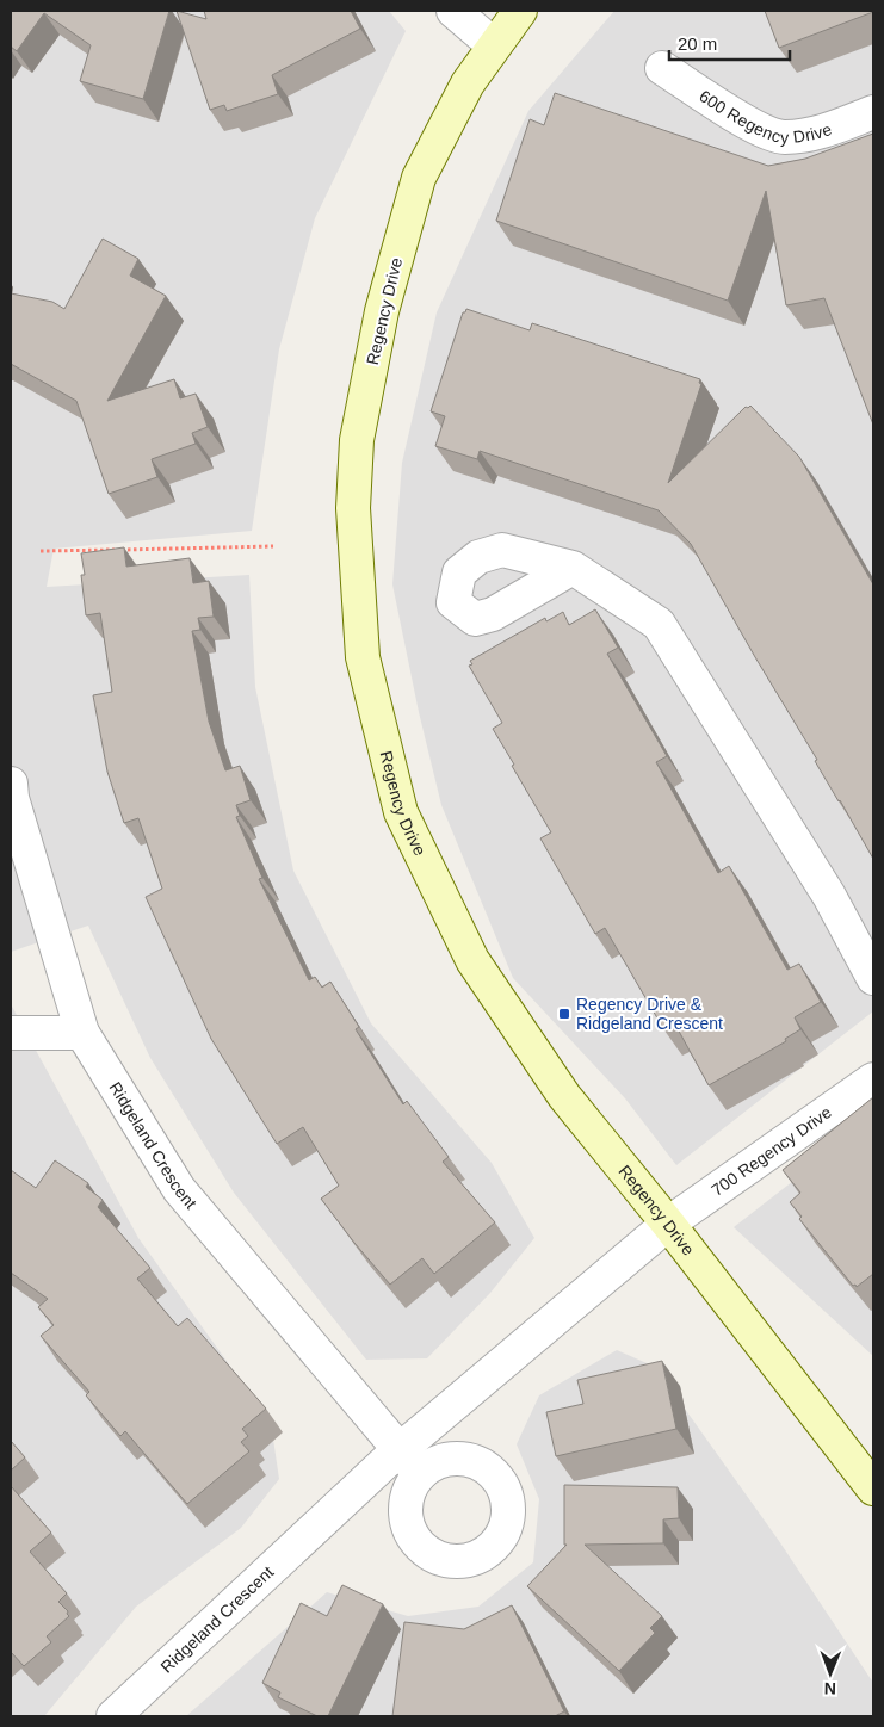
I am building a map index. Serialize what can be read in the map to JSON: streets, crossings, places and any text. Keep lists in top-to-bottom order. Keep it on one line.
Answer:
{"streets":{"street":["600 Regency Drive","Regency Drive","Ridgeland Crescent","700 Regency Drive"]},"crossings":[["Regency Drive","Ridgeland Crescent"],["Regency Drive","700 Regency Drive"],["Ridgeland Crescent","700 Regency Drive"]],"places":{"transit":["Regency Drive & Ridgeland Crescent"]},"scale_bar":"20 m","north":"bottom"}
